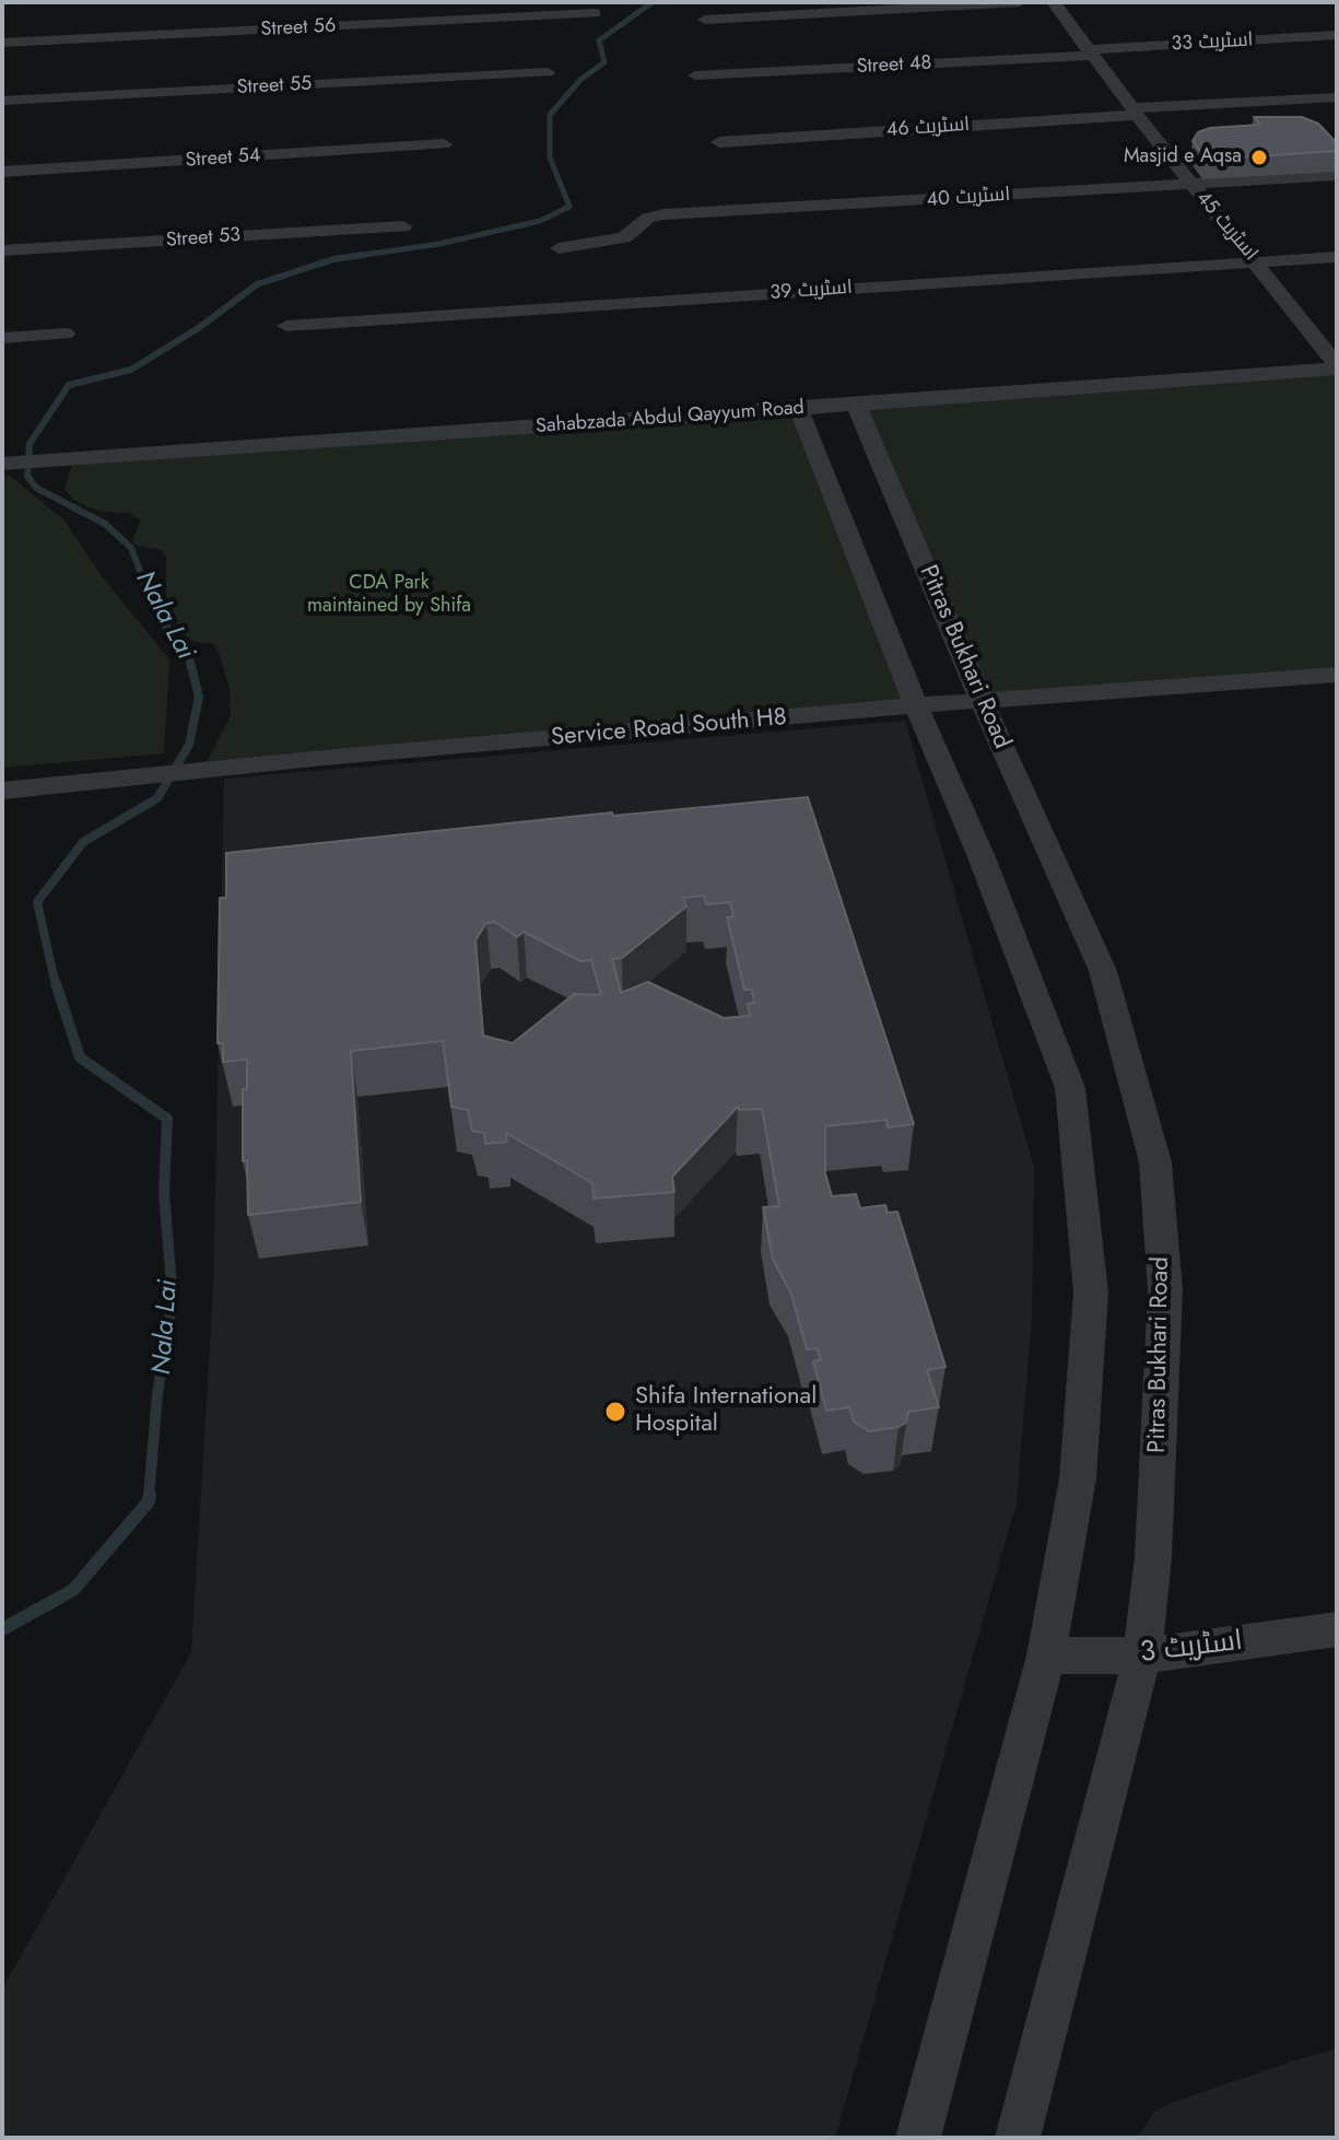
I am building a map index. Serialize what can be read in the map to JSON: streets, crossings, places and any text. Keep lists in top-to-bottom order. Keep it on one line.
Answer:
{"streets":{"street":["Street 56","اسٹریٹ 33","Street 48","Street 55","اسٹریٹ 46","Street 54","اسٹریٹ 40","اسٹریٹ 45","Street 53","اسٹریٹ 39","Sahabzada Abdul Qayyum Road","Pitras Bukhari Road","Service Road South H8","اسٹریٹ 3"]},"crossings":[["اسٹریٹ 33","Street 48"],["اسٹریٹ 33","اسٹریٹ 45"],["Street 48","اسٹریٹ 45"],["اسٹریٹ 46","اسٹریٹ 45"],["اسٹریٹ 40","اسٹریٹ 45"],["اسٹریٹ 45","اسٹریٹ 39"],["اسٹریٹ 45","Sahabzada Abdul Qayyum Road"],["Sahabzada Abdul Qayyum Road","Pitras Bukhari Road"],["Pitras Bukhari Road","Service Road South H8"],["Pitras Bukhari Road","اسٹریٹ 3"]],"water":["Nala Lai"],"parks":["CDA Park maintained by Shifa"],"places":["Masjid e Aqsa","Shifa International Hospital"]}
